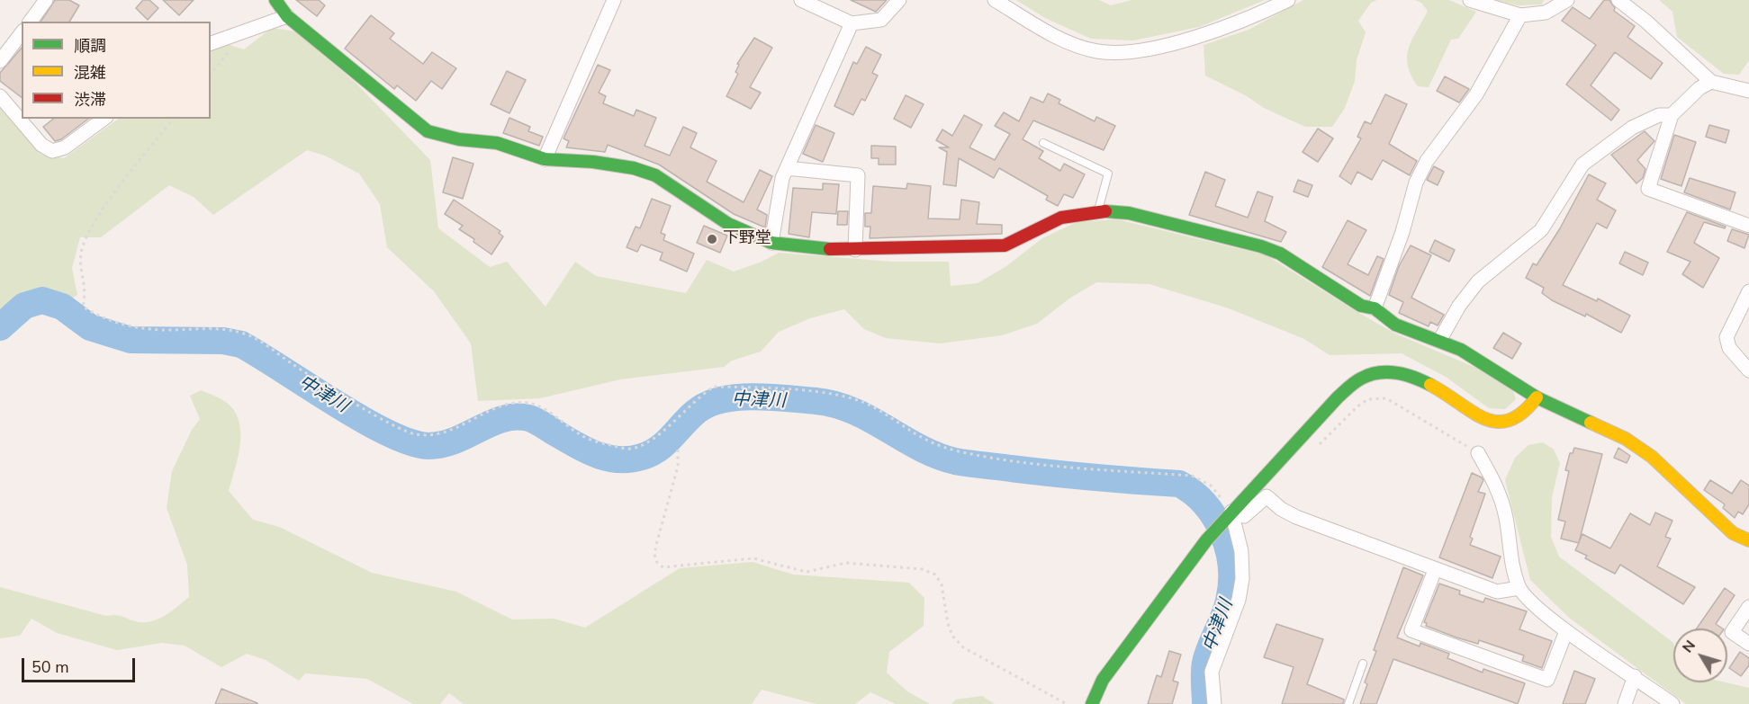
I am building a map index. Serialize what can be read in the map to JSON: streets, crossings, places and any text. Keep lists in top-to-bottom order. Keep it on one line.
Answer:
{"water":["中津川"],"places":["下野堂"],"legend":["順調","混雑","渋滞"],"scale_bar":"50 m","north":"top left"}
